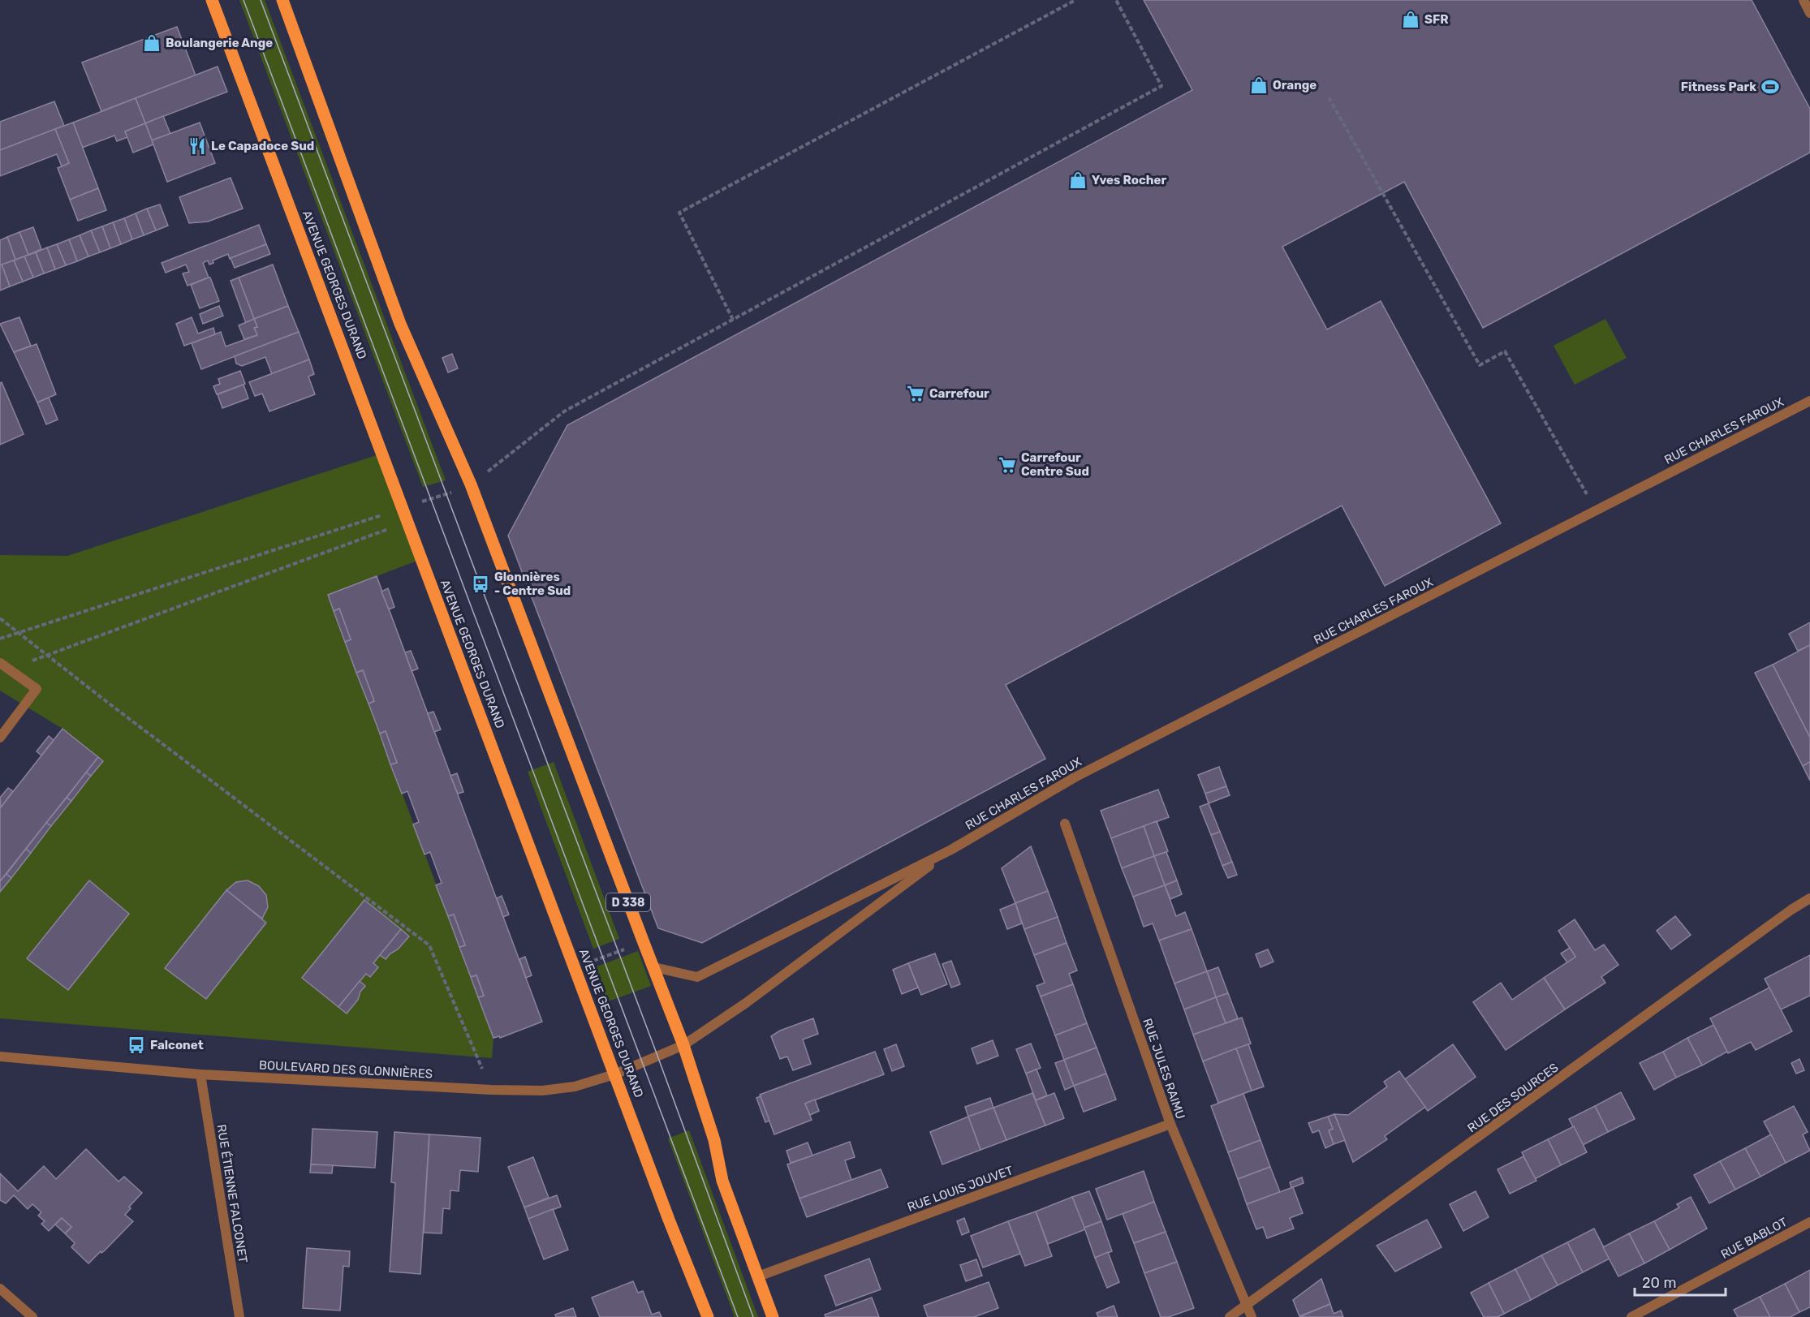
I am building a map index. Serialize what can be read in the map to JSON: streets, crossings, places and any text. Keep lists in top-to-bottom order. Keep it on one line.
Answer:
{"streets":{"main road":["AVENUE GEORGES DURAND","D 338"],"street":["RUE CHARLES FAROUX","RUE JULES RAIMU","BOULEVARD DES GLONNIÈRES","RUE DES SOURCES","RUE LOUIS JOUVET","RUE ÉTIENNE FALCONET","RUE BABLOT"]},"crossings":[["AVENUE GEORGES DURAND","BOULEVARD DES GLONNIÈRES"],["RUE CHARLES FAROUX","D 338"],["RUE CHARLES FAROUX","BOULEVARD DES GLONNIÈRES"],["D 338","BOULEVARD DES GLONNIÈRES"],["RUE JULES RAIMU","RUE DES SOURCES"],["RUE JULES RAIMU","RUE LOUIS JOUVET"],["BOULEVARD DES GLONNIÈRES","RUE ÉTIENNE FALCONET"]],"places":{"shop":["SFR","Boulangerie Ange","Orange","Yves Rocher"],"sports":["Fitness Park"],"restaurant":["Le Capadoce Sud"],"supermarket":["Carrefour","Carrefour Centre Sud"],"bus stop":["Glonnières - Centre Sud","Falconet"]},"scale_bar":"20 m"}
